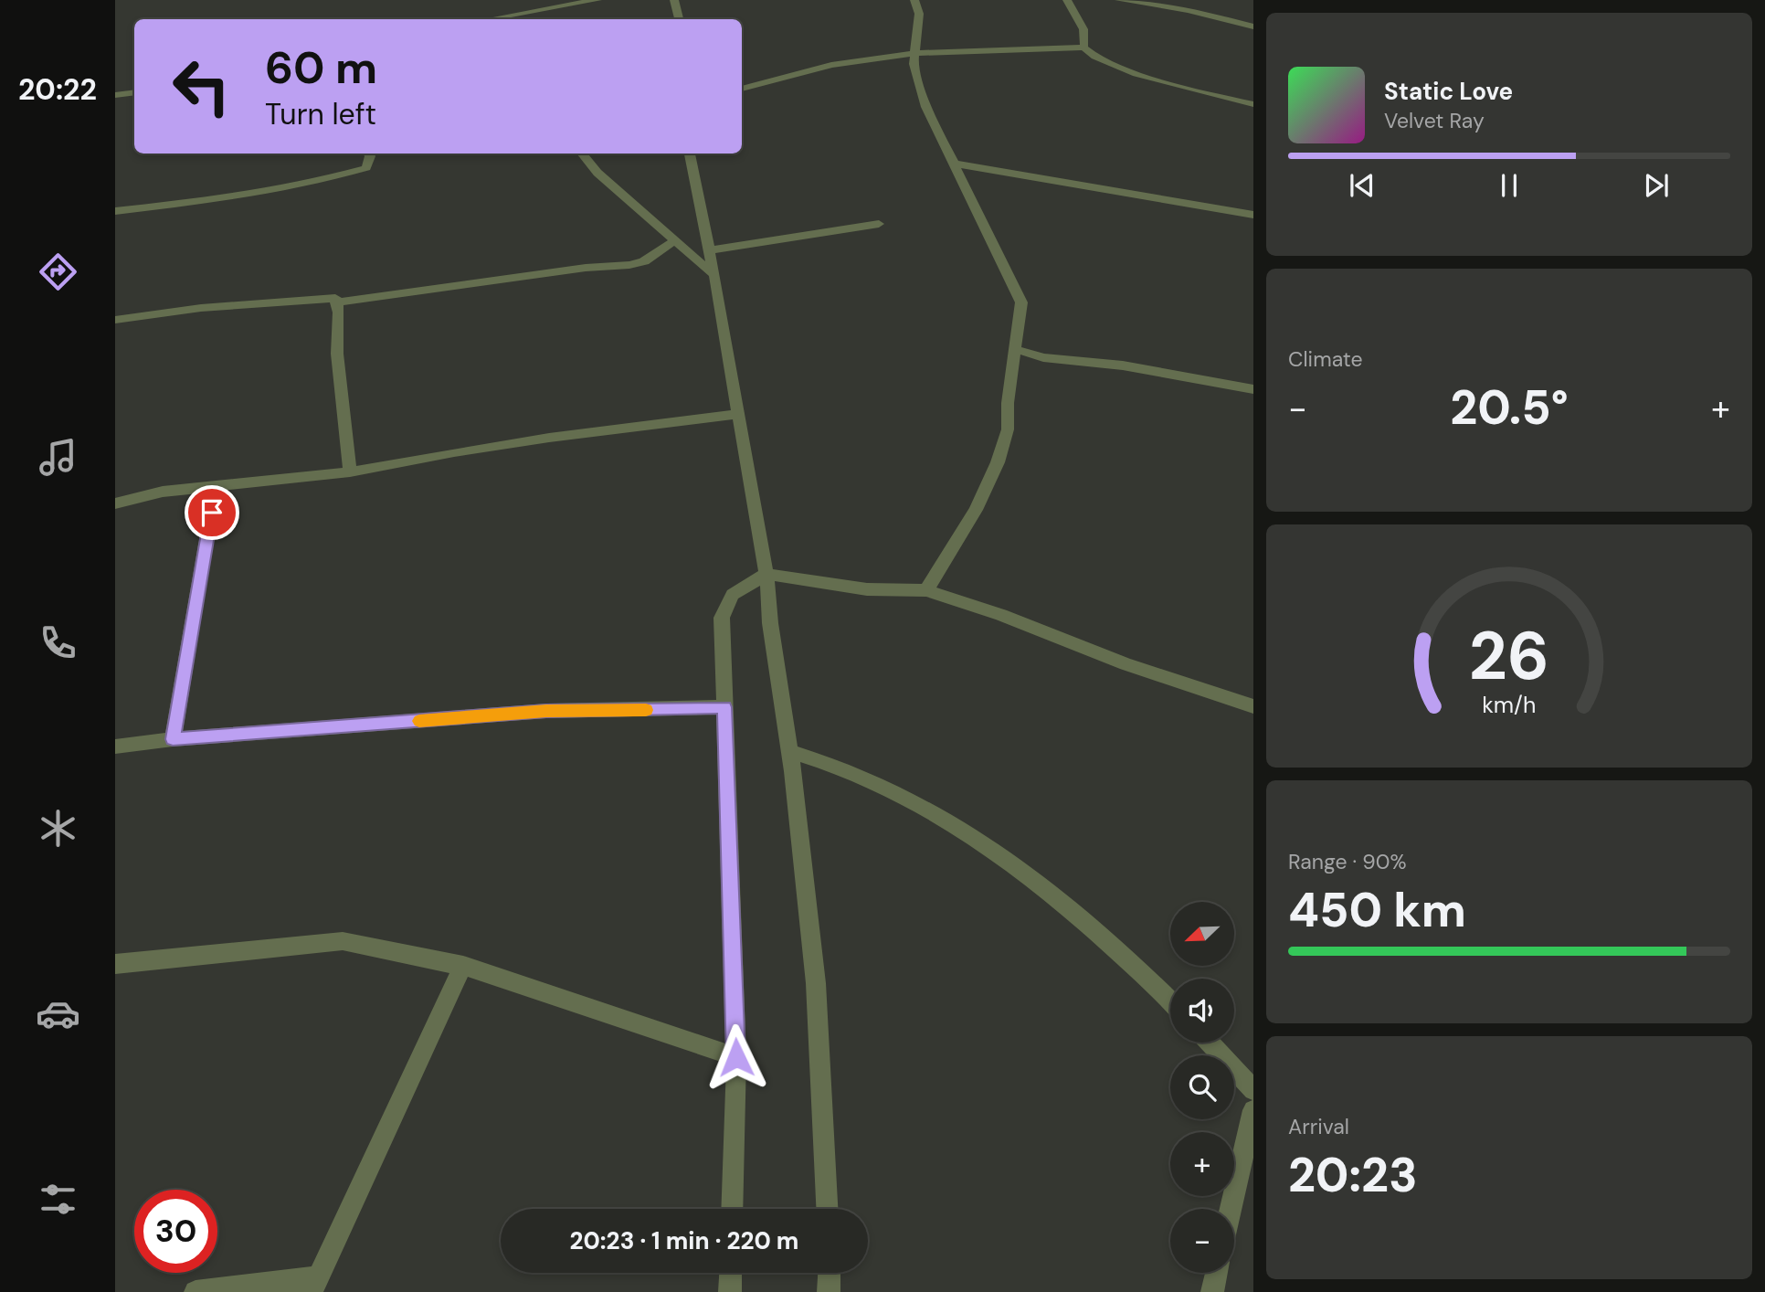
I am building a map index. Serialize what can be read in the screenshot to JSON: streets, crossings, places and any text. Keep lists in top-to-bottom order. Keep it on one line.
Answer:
{"north":"bottom left","page":{"tabs":"20:22","turn":["60 m","Turn left"],"song":["Static Love","Velvet Ray"],"tile":["Climate",["Range · 90%","450 km"],["Arrival","20:23"]],"heat":["−","20.5°","+"],"map_buttons":["+","−"],"limit":"30","trip":"20:23 · 1 min · 220 m","gauge":["26","km/h"]}}
